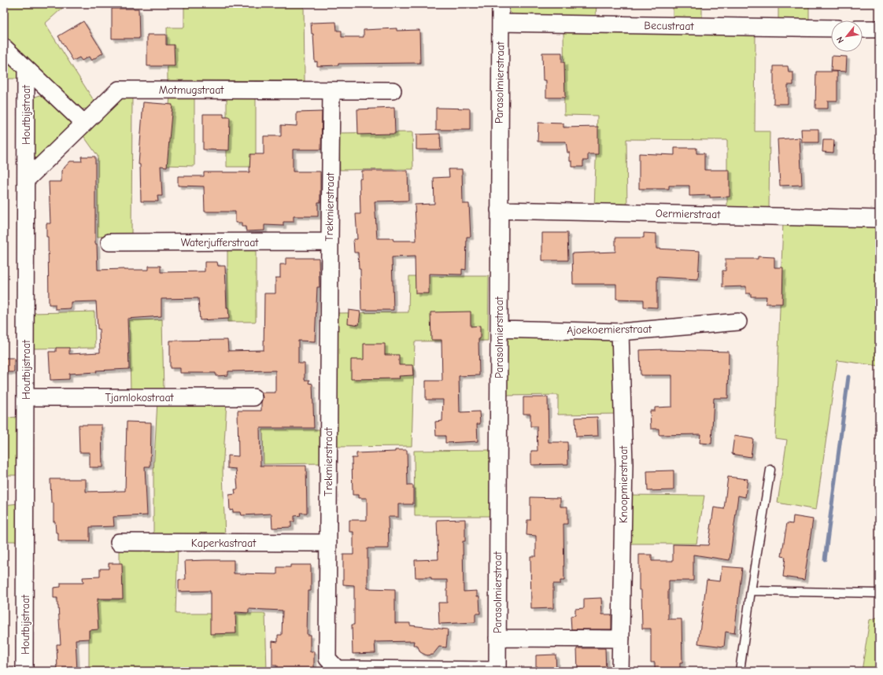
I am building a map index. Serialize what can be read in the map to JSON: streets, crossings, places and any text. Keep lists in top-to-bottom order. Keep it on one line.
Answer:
{"streets":{"street":["Becustraat","Parasolmierstraat","Motmugstraat","Houtbijstraat","Trekmierstraat","Oermierstraat","Waterjufferstraat","Ajoekoemierstraat","Tjamlokostraat","Knoopmierstraat","Kaperkastraat"]},"crossings":[["Becustraat","Parasolmierstraat"],["Parasolmierstraat","Trekmierstraat"],["Parasolmierstraat","Oermierstraat"],["Parasolmierstraat","Ajoekoemierstraat"],["Motmugstraat","Houtbijstraat"],["Motmugstraat","Trekmierstraat"],["Houtbijstraat","Tjamlokostraat"],["Trekmierstraat","Waterjufferstraat"],["Trekmierstraat","Kaperkastraat"],["Ajoekoemierstraat","Knoopmierstraat"]],"north":"bottom left"}
